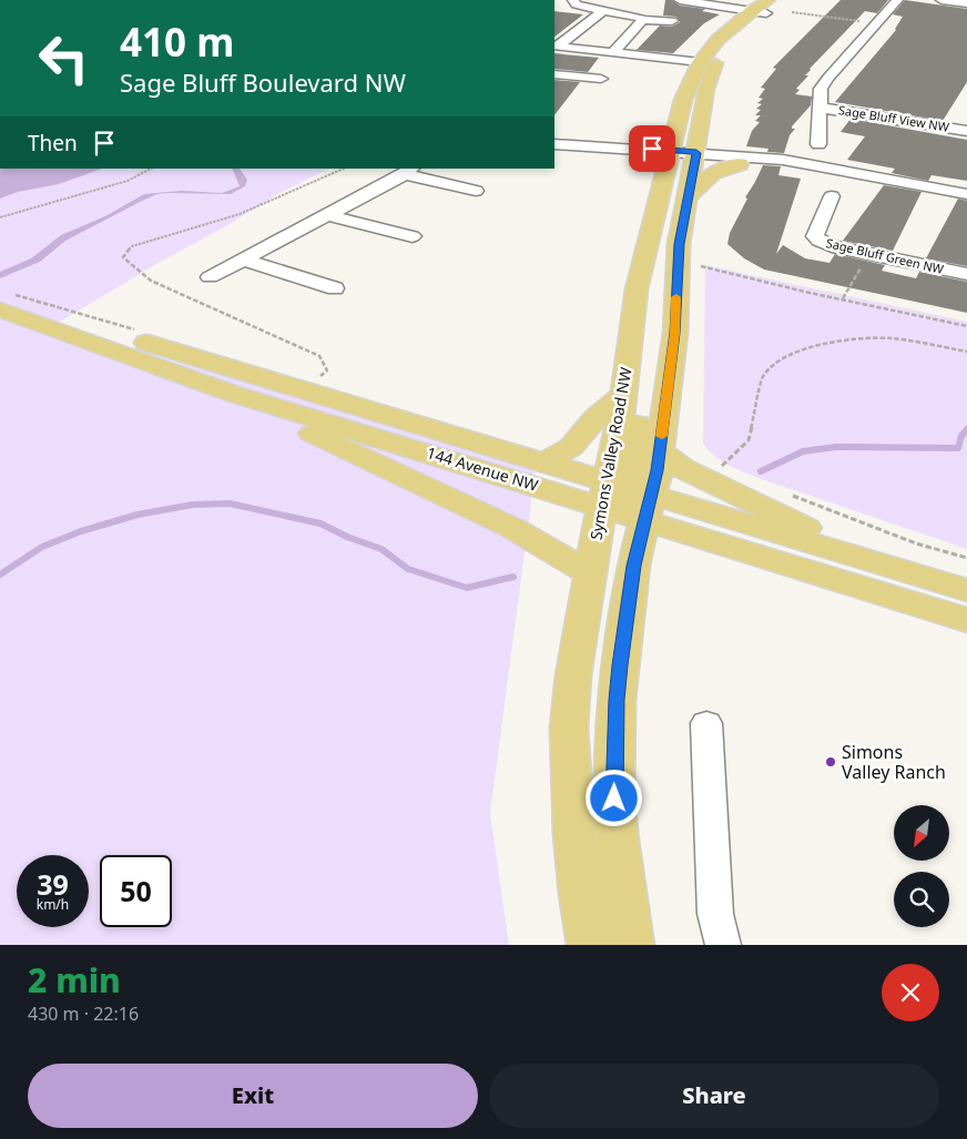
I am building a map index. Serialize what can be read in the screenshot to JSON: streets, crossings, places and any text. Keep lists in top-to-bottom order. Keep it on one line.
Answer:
{"streets":{"main road":["Symons Valley Road NW","144 Avenue NW"],"street":["Sage Bluff View NW","Sage Bluff Green NW"]},"crossings":[["Symons Valley Road NW","144 Avenue NW"]],"places":["Simons Valley Ranch"],"north":"bottom left","page":{"turn":["410 m","Sage Bluff Boulevard NW"],"then":"Then","speed":"39 km/h","limit":"50","heading":["2 min","430 m · 22:16"],"buttons":["Exit","Share"]}}
